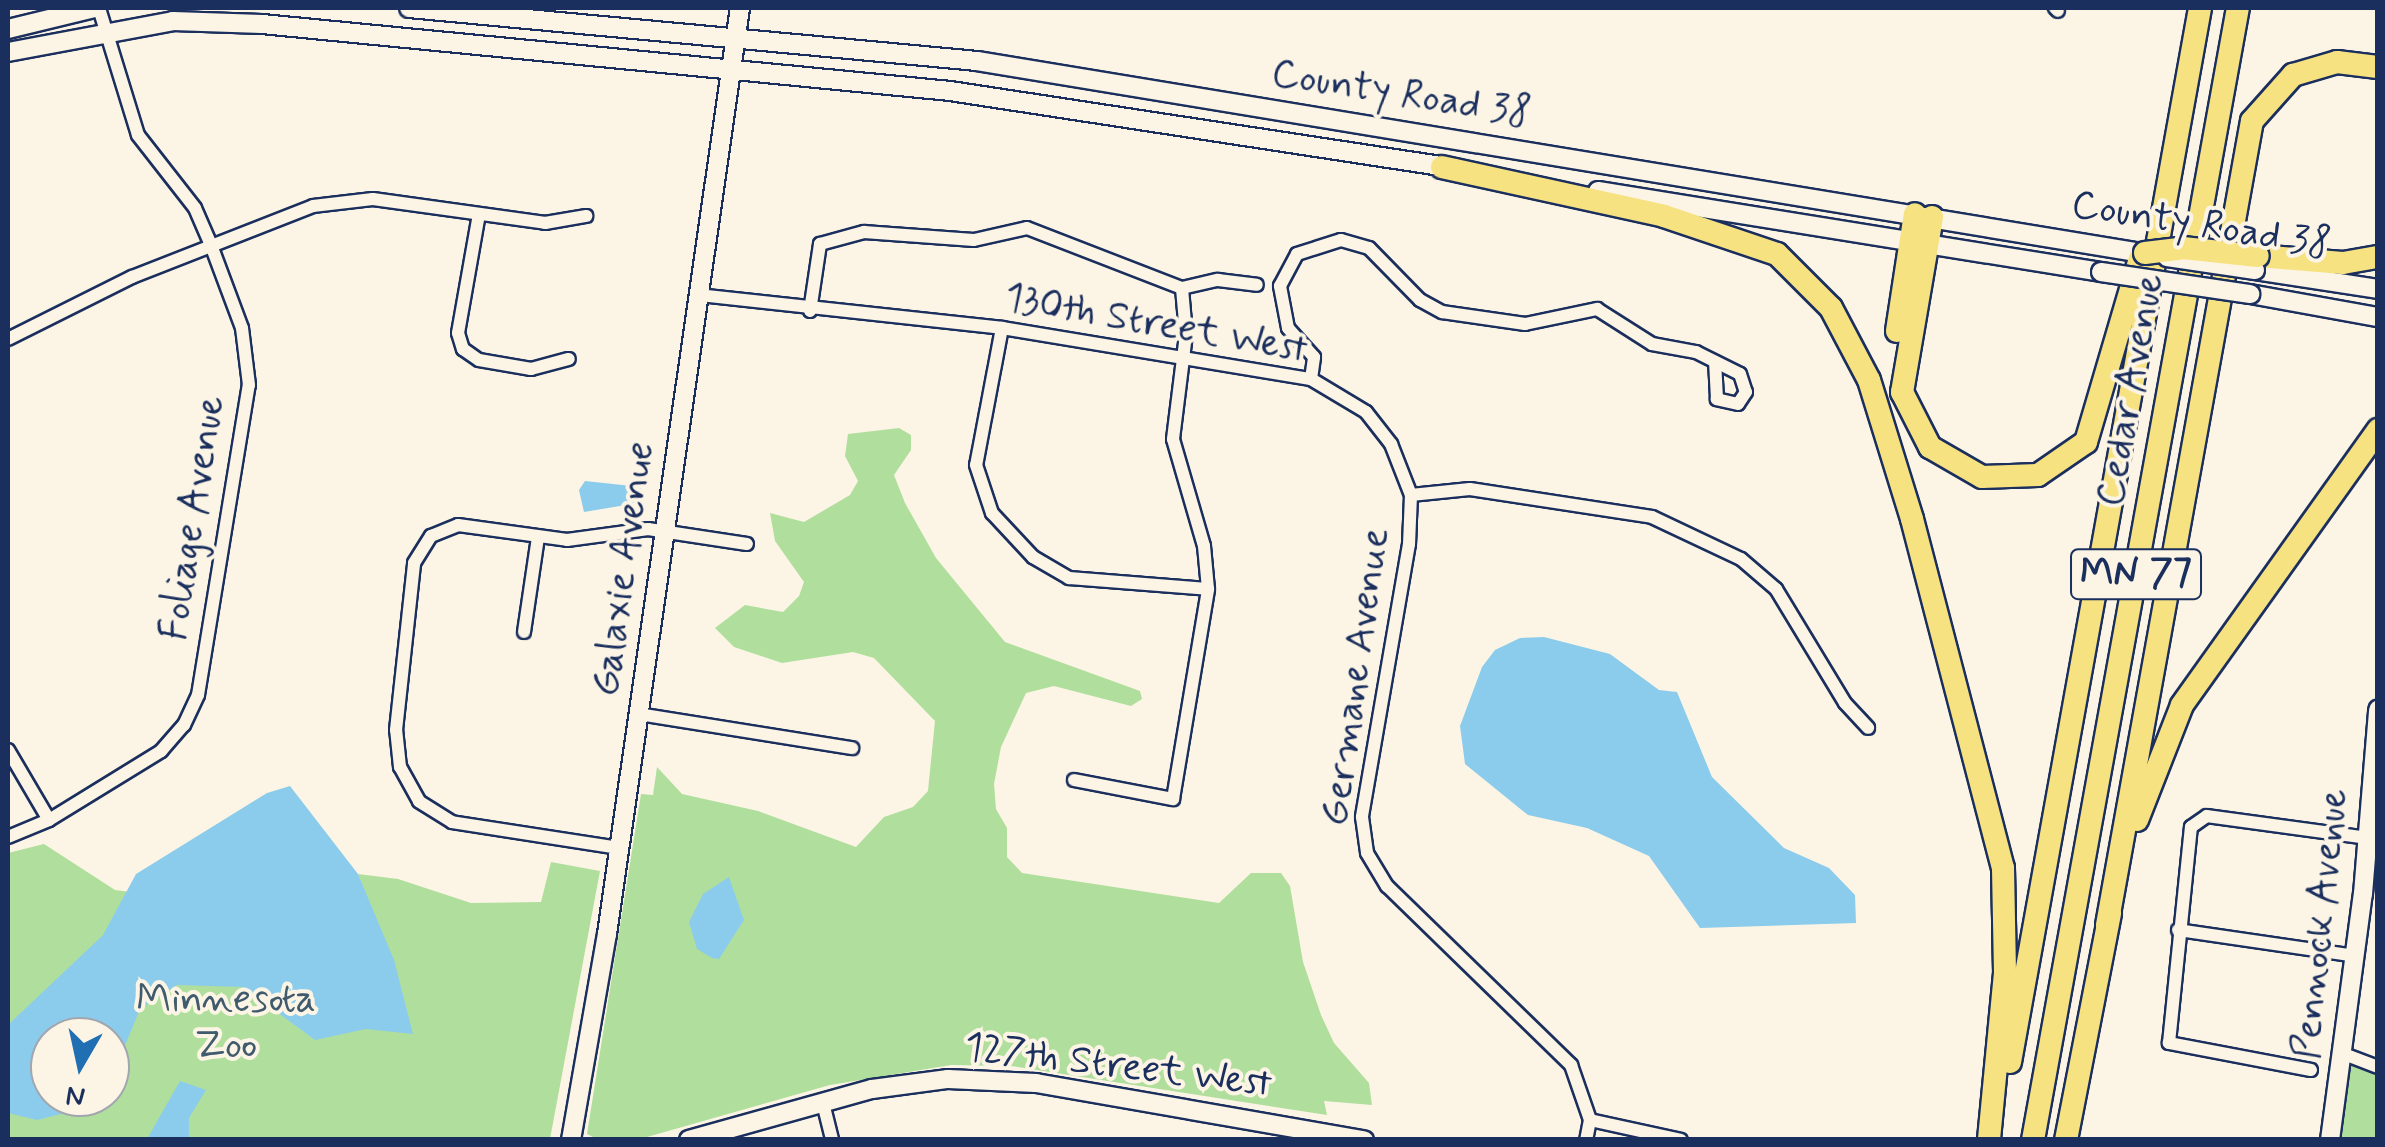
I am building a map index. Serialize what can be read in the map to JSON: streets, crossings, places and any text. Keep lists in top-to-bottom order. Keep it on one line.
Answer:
{"streets":{"highway":["Cedar Avenue","MN 77"],"main road":["County Road 38","Galaxie Avenue","Pennock Avenue","127th Street West"],"street":["130th Street West","Foliage Avenue","Germane Avenue"]},"crossings":[["County Road 38","Foliage Avenue"],["County Road 38","Galaxie Avenue"],["130th Street West","Galaxie Avenue"],["130th Street West","Germane Avenue"]],"parks":["Minnesota Zoo"],"north":"bottom"}
